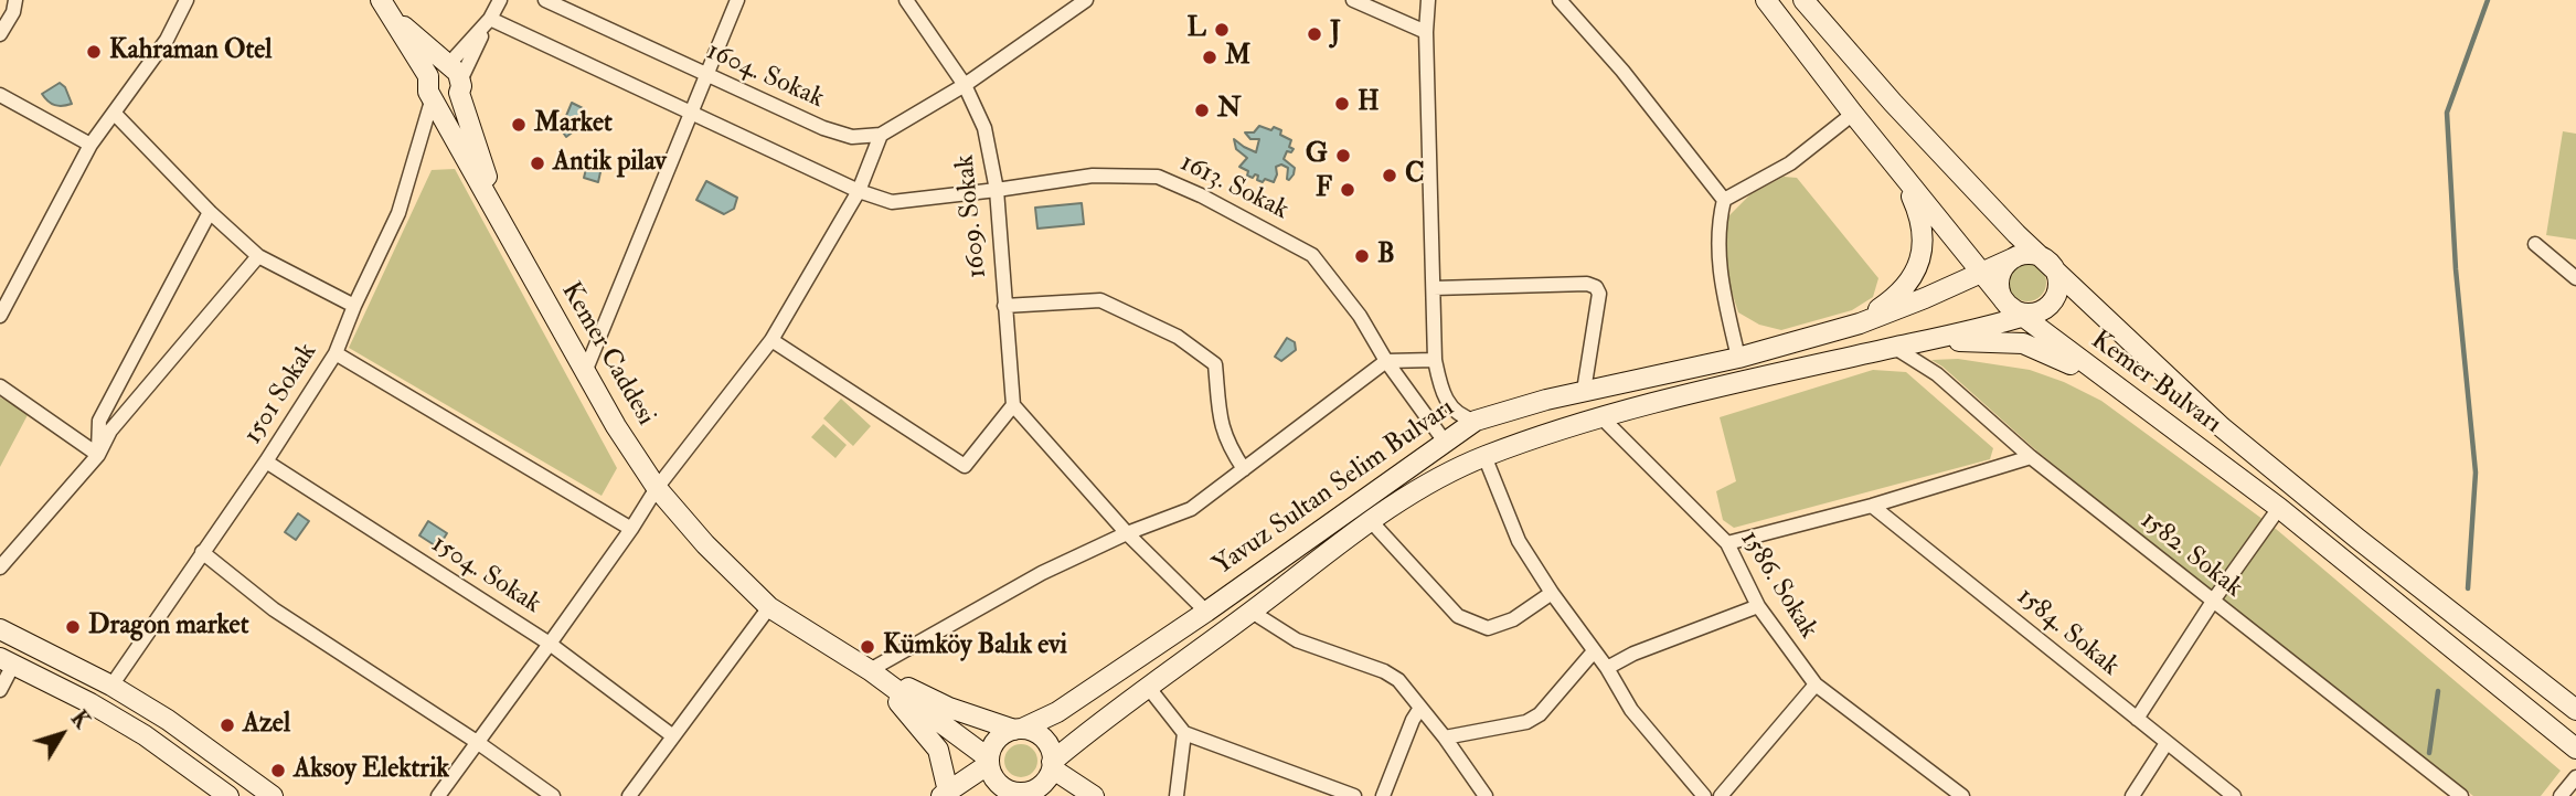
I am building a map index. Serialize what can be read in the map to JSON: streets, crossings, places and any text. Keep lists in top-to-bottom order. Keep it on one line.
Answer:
{"streets":{"main road":["Kemer Caddesi","Kemer Bulvarı","Yavuz Sultan Selim Bulvarı"],"street":["1604. Sokak","1613. Sokak","1609. Sokak","1501 Sokak","1582. Sokak","1504. Sokak","1586. Sokak","1584. Sokak"]},"crossings":[["1613. Sokak","1609. Sokak"],["1613. Sokak","Yavuz Sultan Selim Bulvarı"],["Kemer Caddesi","1501 Sokak"],["Kemer Caddesi","Yavuz Sultan Selim Bulvarı"],["Kemer Bulvarı","Yavuz Sultan Selim Bulvarı"],["1501 Sokak","1504. Sokak"],["Yavuz Sultan Selim Bulvarı","1582. Sokak"],["Yavuz Sultan Selim Bulvarı","1586. Sokak"]],"places":["L","J","Kahraman Otel","M","H","N","Market","G","Antik pilav","C","F","B","Dragon market","Kümköy Balık evi","Azel","Aksoy Elektrik"],"north":"top right"}
